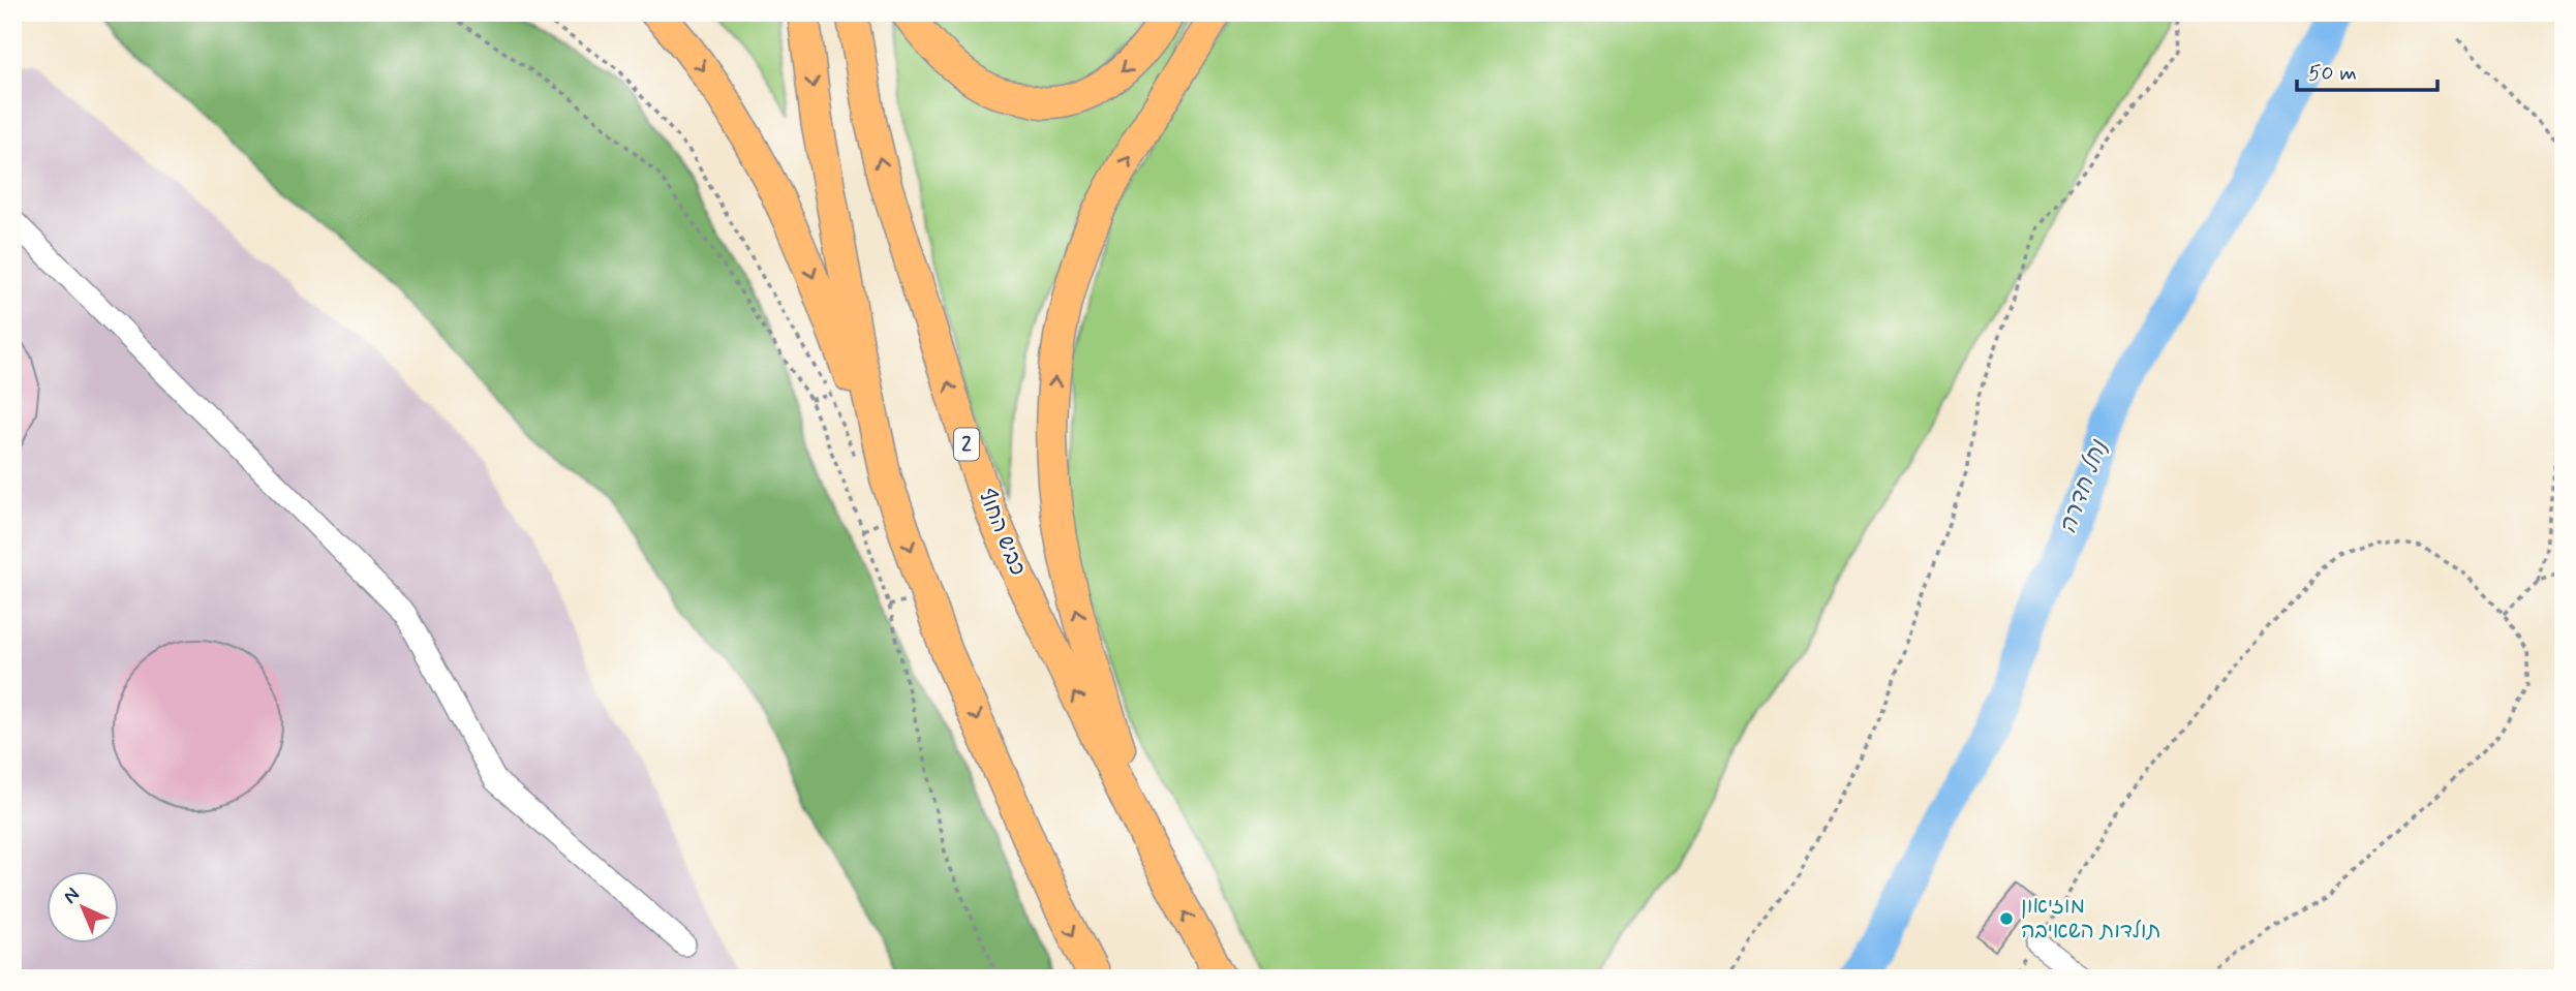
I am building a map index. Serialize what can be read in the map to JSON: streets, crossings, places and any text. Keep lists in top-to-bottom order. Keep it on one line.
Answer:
{"streets":{"highway":["2","כביש החוף"]},"water":["נחל חדרה"],"places":["מוזיאון תולדות השאיבה"],"scale_bar":"50 m","north":"top left"}
